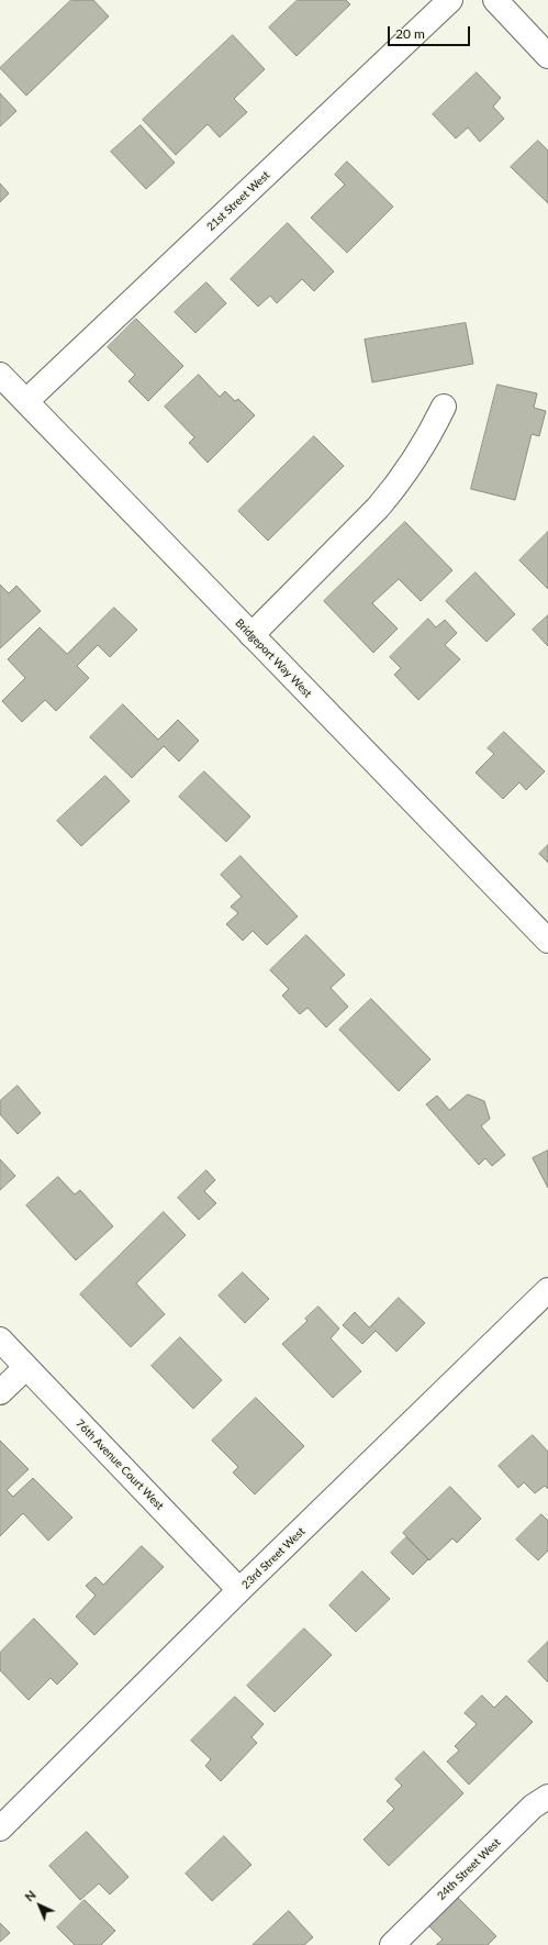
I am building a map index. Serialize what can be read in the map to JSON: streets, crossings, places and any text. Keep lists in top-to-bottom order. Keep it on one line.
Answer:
{"streets":{"street":["21st Street West","Bridgeport Way West","76th Avenue Court West","23rd Street West","24th Street West"]},"crossings":[["21st Street West","Bridgeport Way West"],["76th Avenue Court West","23rd Street West"]],"scale_bar":"20 m","north":"top left"}
